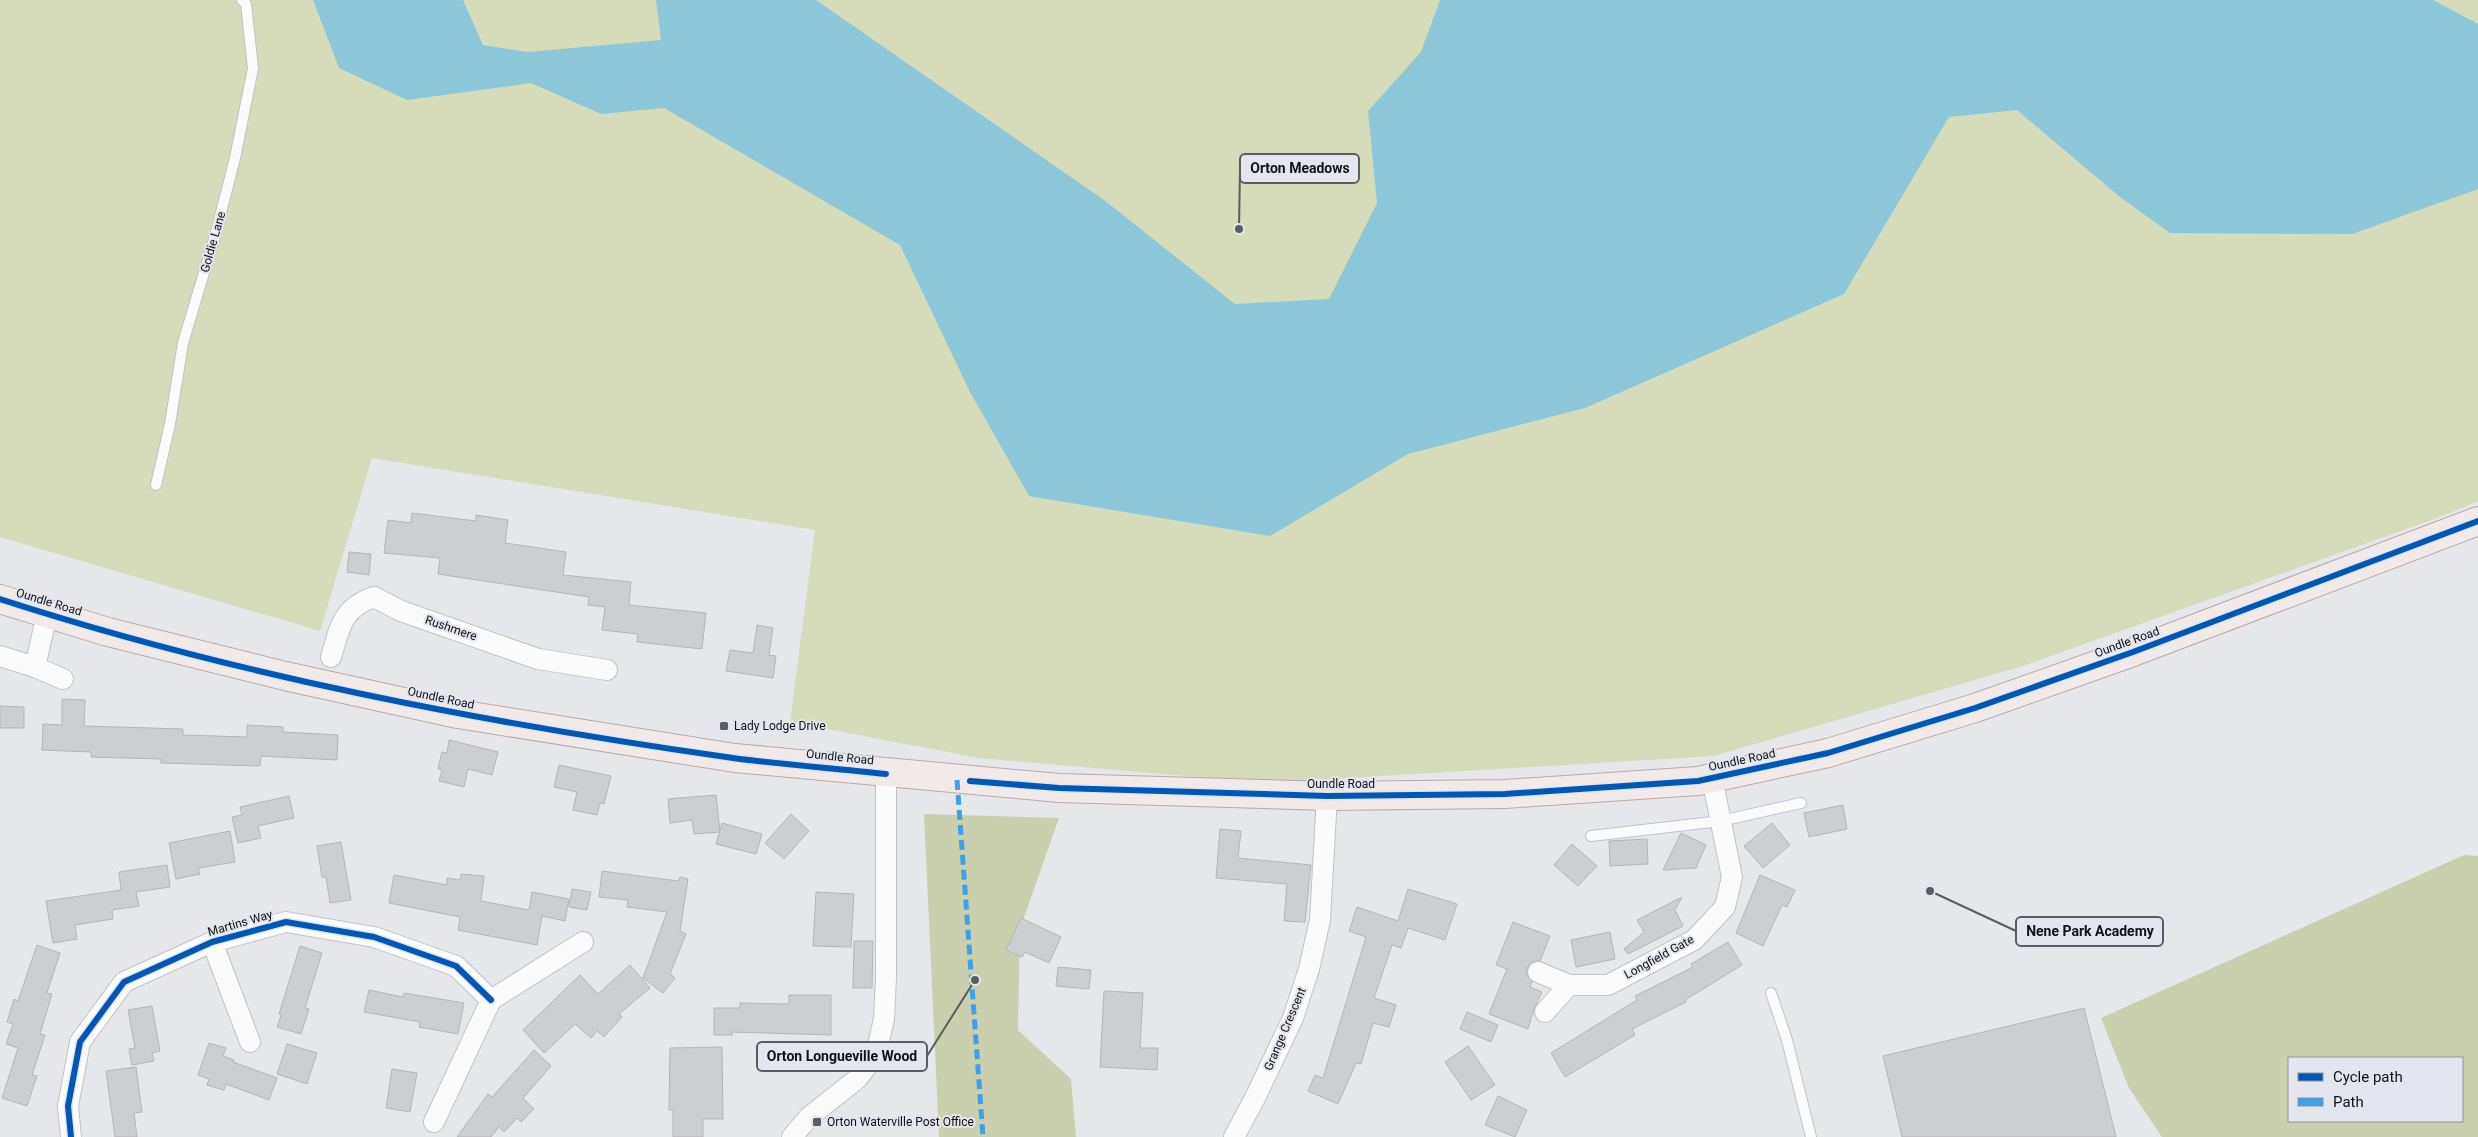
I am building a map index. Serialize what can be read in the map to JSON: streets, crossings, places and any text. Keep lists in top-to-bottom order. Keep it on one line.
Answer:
{"streets":{"main road":["Oundle Road"],"street":["Rushmere","Martins Way","Longfield Gate","Grange Crescent"],"lane":["Goldie Lane"]},"crossings":[["Oundle Road","Longfield Gate"],["Oundle Road","Grange Crescent"]],"places":{"other":["Orton Meadows","Nene Park Academy","Orton Longueville Wood"],"transit":["Lady Lodge Drive","Orton Waterville Post Office"]},"legend":["Cycle path","Path"]}
